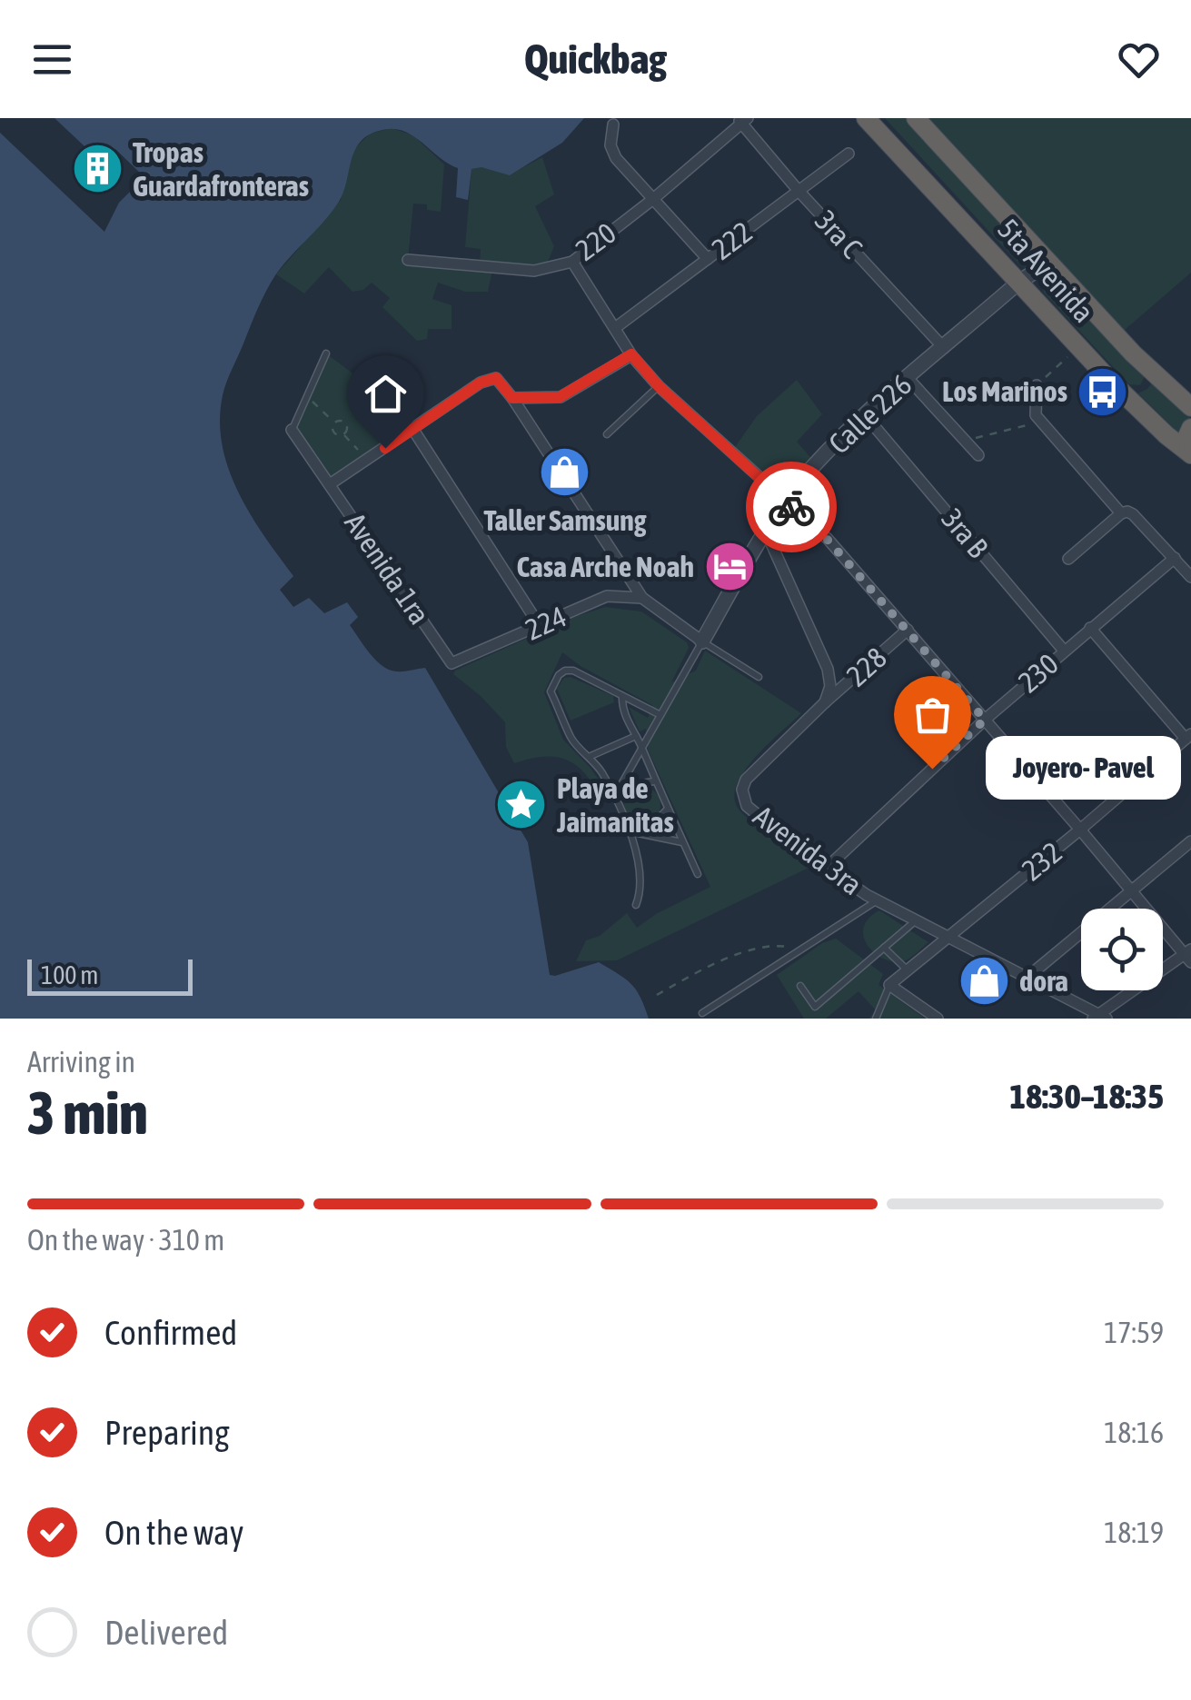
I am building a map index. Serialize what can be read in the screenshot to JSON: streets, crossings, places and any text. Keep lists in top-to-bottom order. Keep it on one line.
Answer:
{"streets":{"highway":["5ta Avenida"],"street":["3ra C","222","220","Calle 226","3ra B","Avenida 1ra","224","228","230","Avenida 3ra","232"]},"crossings":[["3ra C","222"],["3ra C","220"],["3ra C","Calle 226"],["5ta Avenida","Calle 226"],["Calle 226","3ra B"],["3ra B","230"],["Avenida 1ra","224"],["228","Avenida 3ra"],["230","Avenida 3ra"],["Avenida 3ra","232"]],"places":{"building":["Tropas Guardafronteras"],"bus stop":["Los Marinos"],"shop":["Taller Samsung","dora"],"hotel":["Casa Arche Noah"],"other":["Joyero- Pavel"],"place":["Playa de Jaimanitas"]},"scale_bar":"100 m","page":{"header":"Quickbag","bubble":"Joyero- Pavel","scale":"100 m","heading":["3 min","Arriving in","18:30–18:35"],"bar":"On the way · 310 m","list":[["Confirmed","17:59"],["Preparing","18:16"],["On the way","18:19"],"Delivered"]}}
